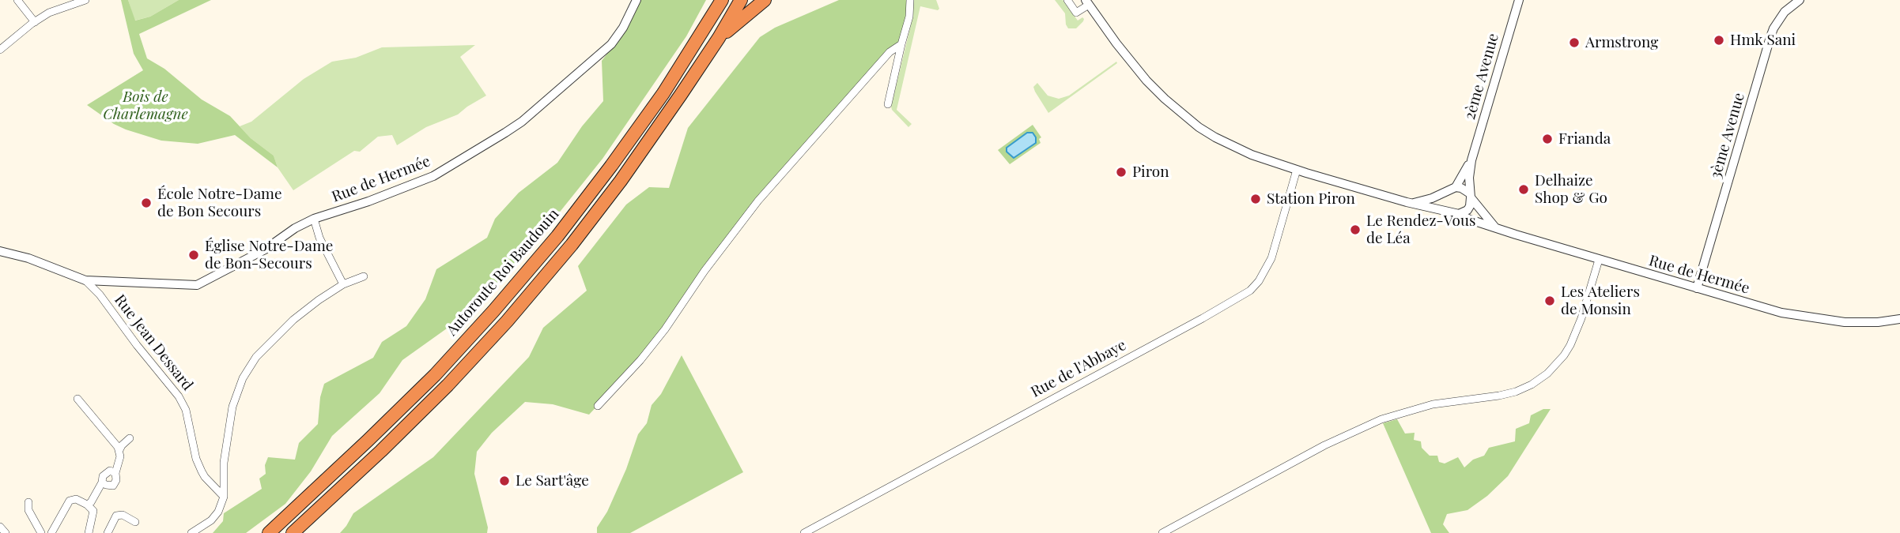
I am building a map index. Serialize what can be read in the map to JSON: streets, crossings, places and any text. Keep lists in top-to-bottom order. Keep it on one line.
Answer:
{"streets":{"highway":["Autoroute Roi Baudouin"],"street":["2ème Avenue","3ème Avenue","Rue de Hermée","Rue Jean Dessard","Rue de l'Abbaye"]},"crossings":[["2ème Avenue","Rue de Hermée"],["3ème Avenue","Rue de Hermée"],["Rue de Hermée","Rue Jean Dessard"],["Rue de Hermée","Rue de l'Abbaye"]],"parks":["Bois de Charlemagne"],"places":["Hmk Sani","Armstrong","Frianda","Piron","Delhaize Shop & Go","Station Piron","École Notre-Dame de Bon Secours","Le Rendez-Vous de Léa","Église Notre-Dame de Bon-Secours","Les Ateliers de Monsin","Le Sart'âge"]}
